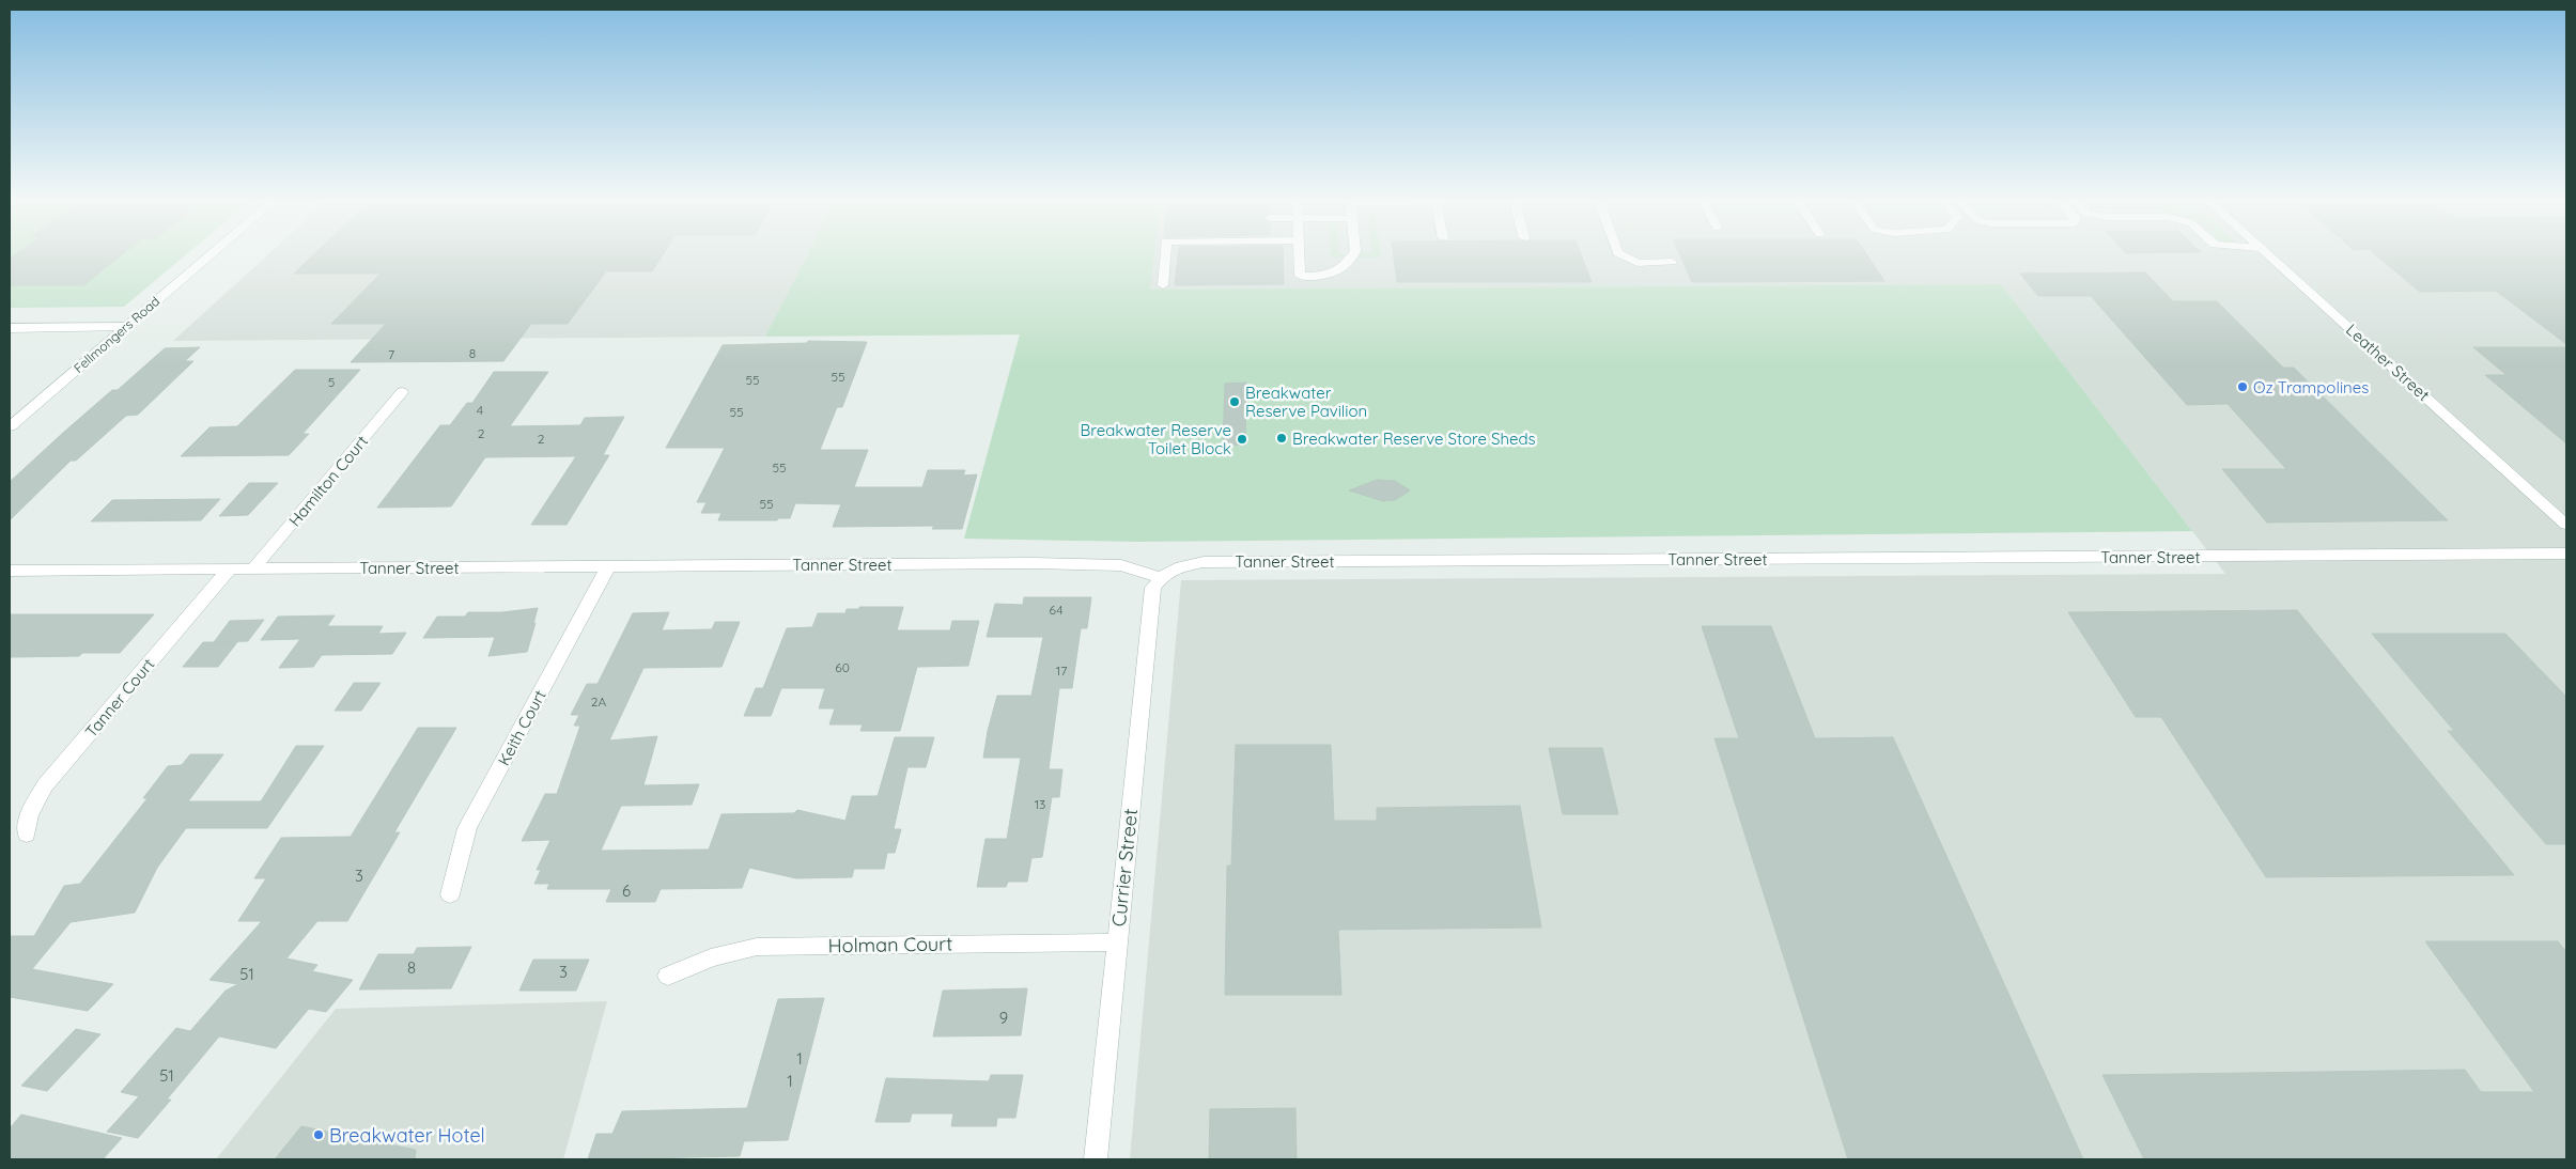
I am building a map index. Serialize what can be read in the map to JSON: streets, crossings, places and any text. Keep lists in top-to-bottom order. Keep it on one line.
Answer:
{"streets":{"street":["Fellmongers Road","Leather Street","Hamilton Court","Tanner Street","Tanner Court","Keith Court","Currier Street","Holman Court"]},"crossings":[["Hamilton Court","Tanner Street"],["Tanner Street","Tanner Court"],["Tanner Street","Keith Court"],["Tanner Street","Currier Street"],["Currier Street","Holman Court"]],"places":["Oz Trampolines","Breakwater Reserve Pavilion","Breakwater Reserve Store Sheds","Breakwater Reserve Toilet Block","Breakwater Hotel"],"house_numbers":["8","7","55","55","5","4","55","2","2","55","55","64","60","17","2A","13","3","6","8","3","51","9","1","51","1"]}
